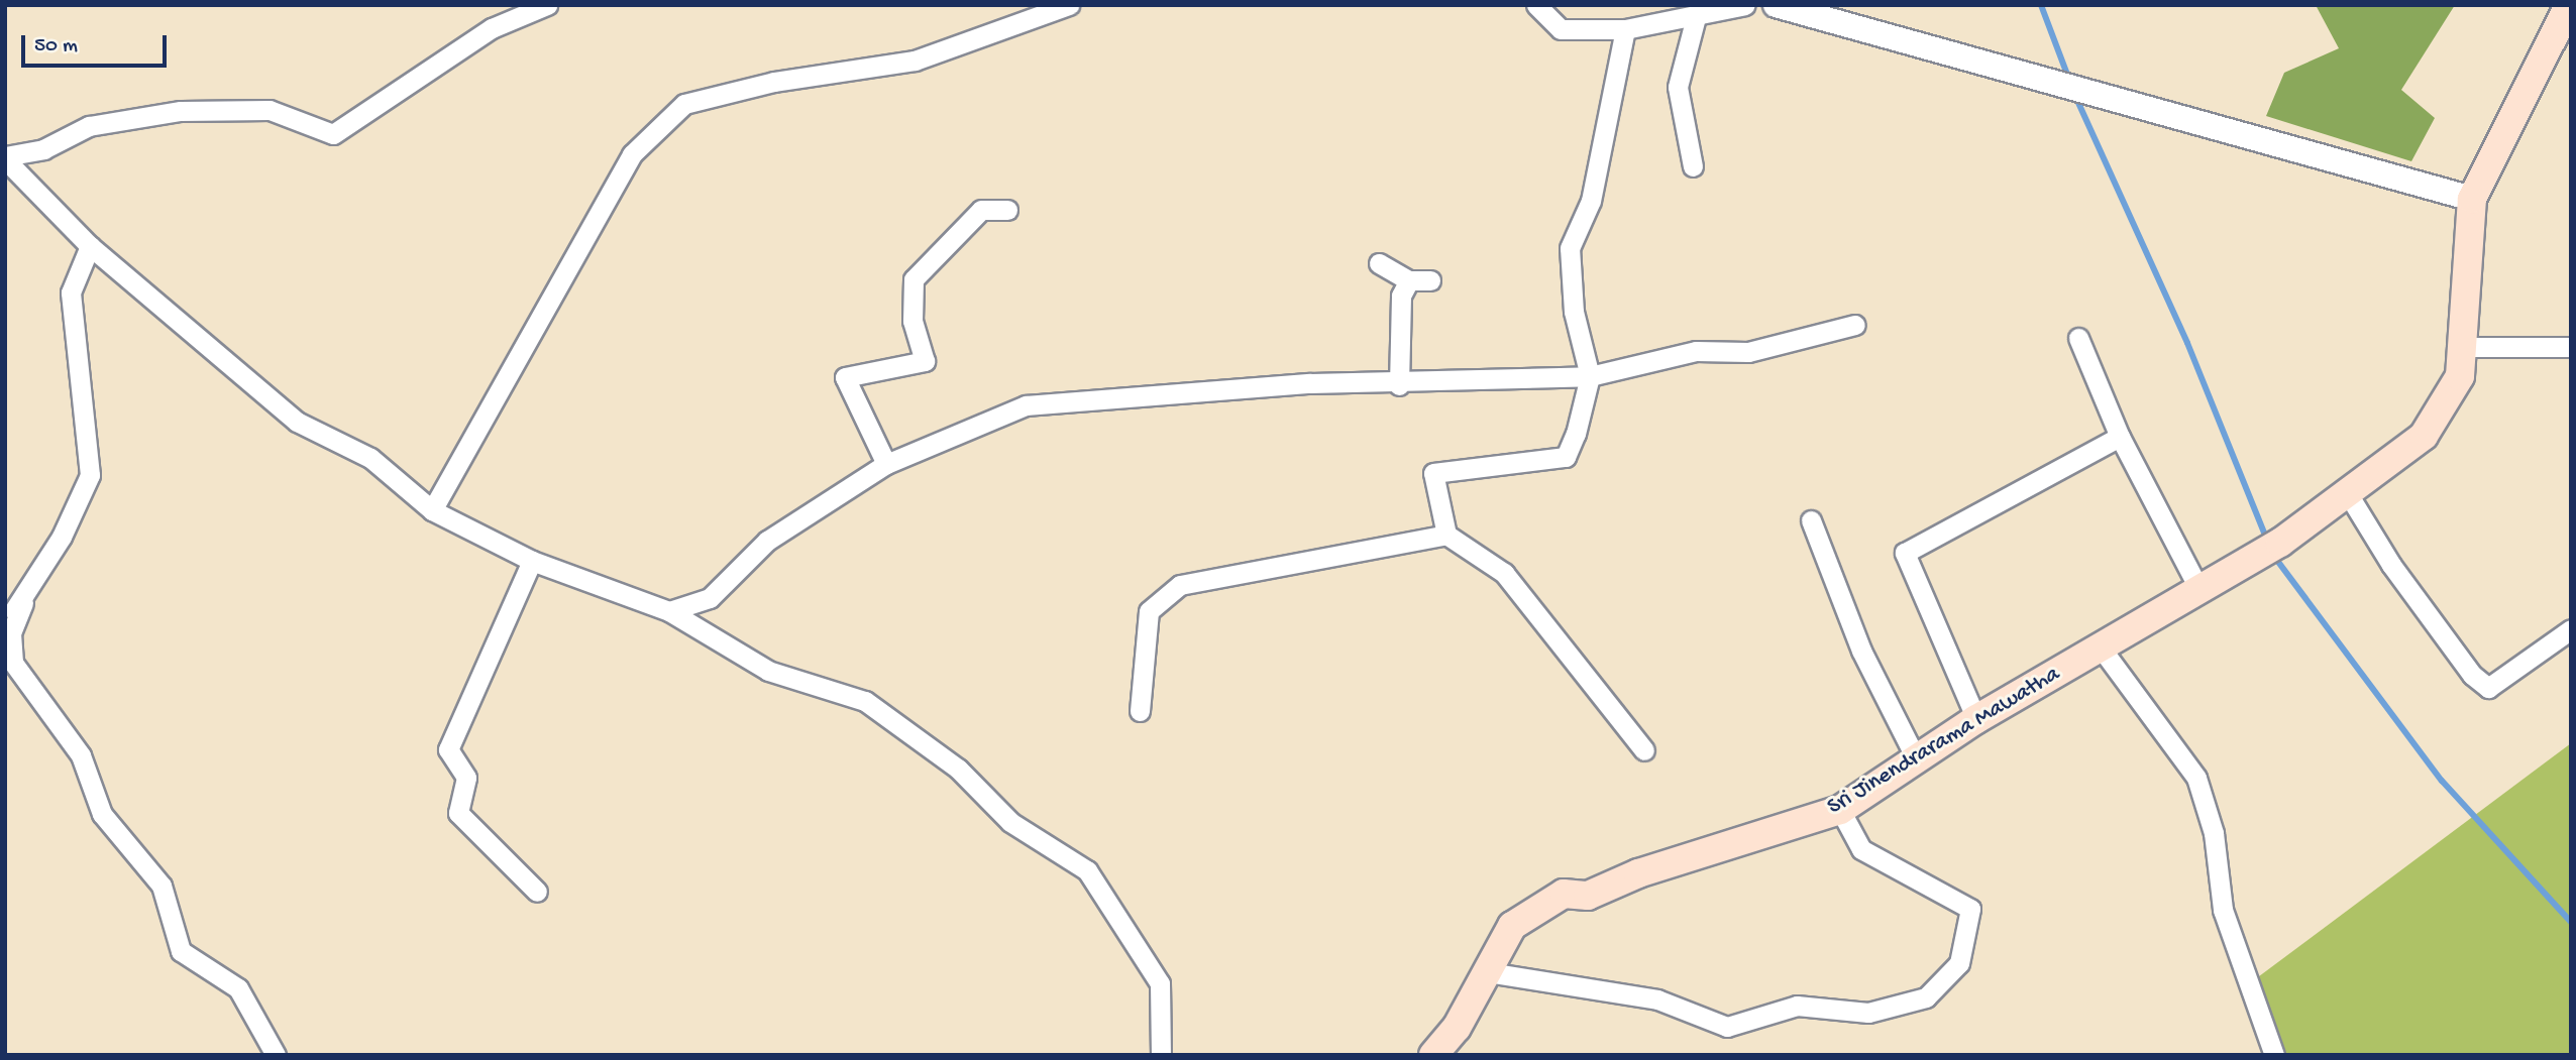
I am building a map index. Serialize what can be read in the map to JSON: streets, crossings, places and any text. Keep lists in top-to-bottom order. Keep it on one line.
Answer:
{"streets":{"main road":["Sri Jinendrarama Mawatha"]},"scale_bar":"50 m"}
